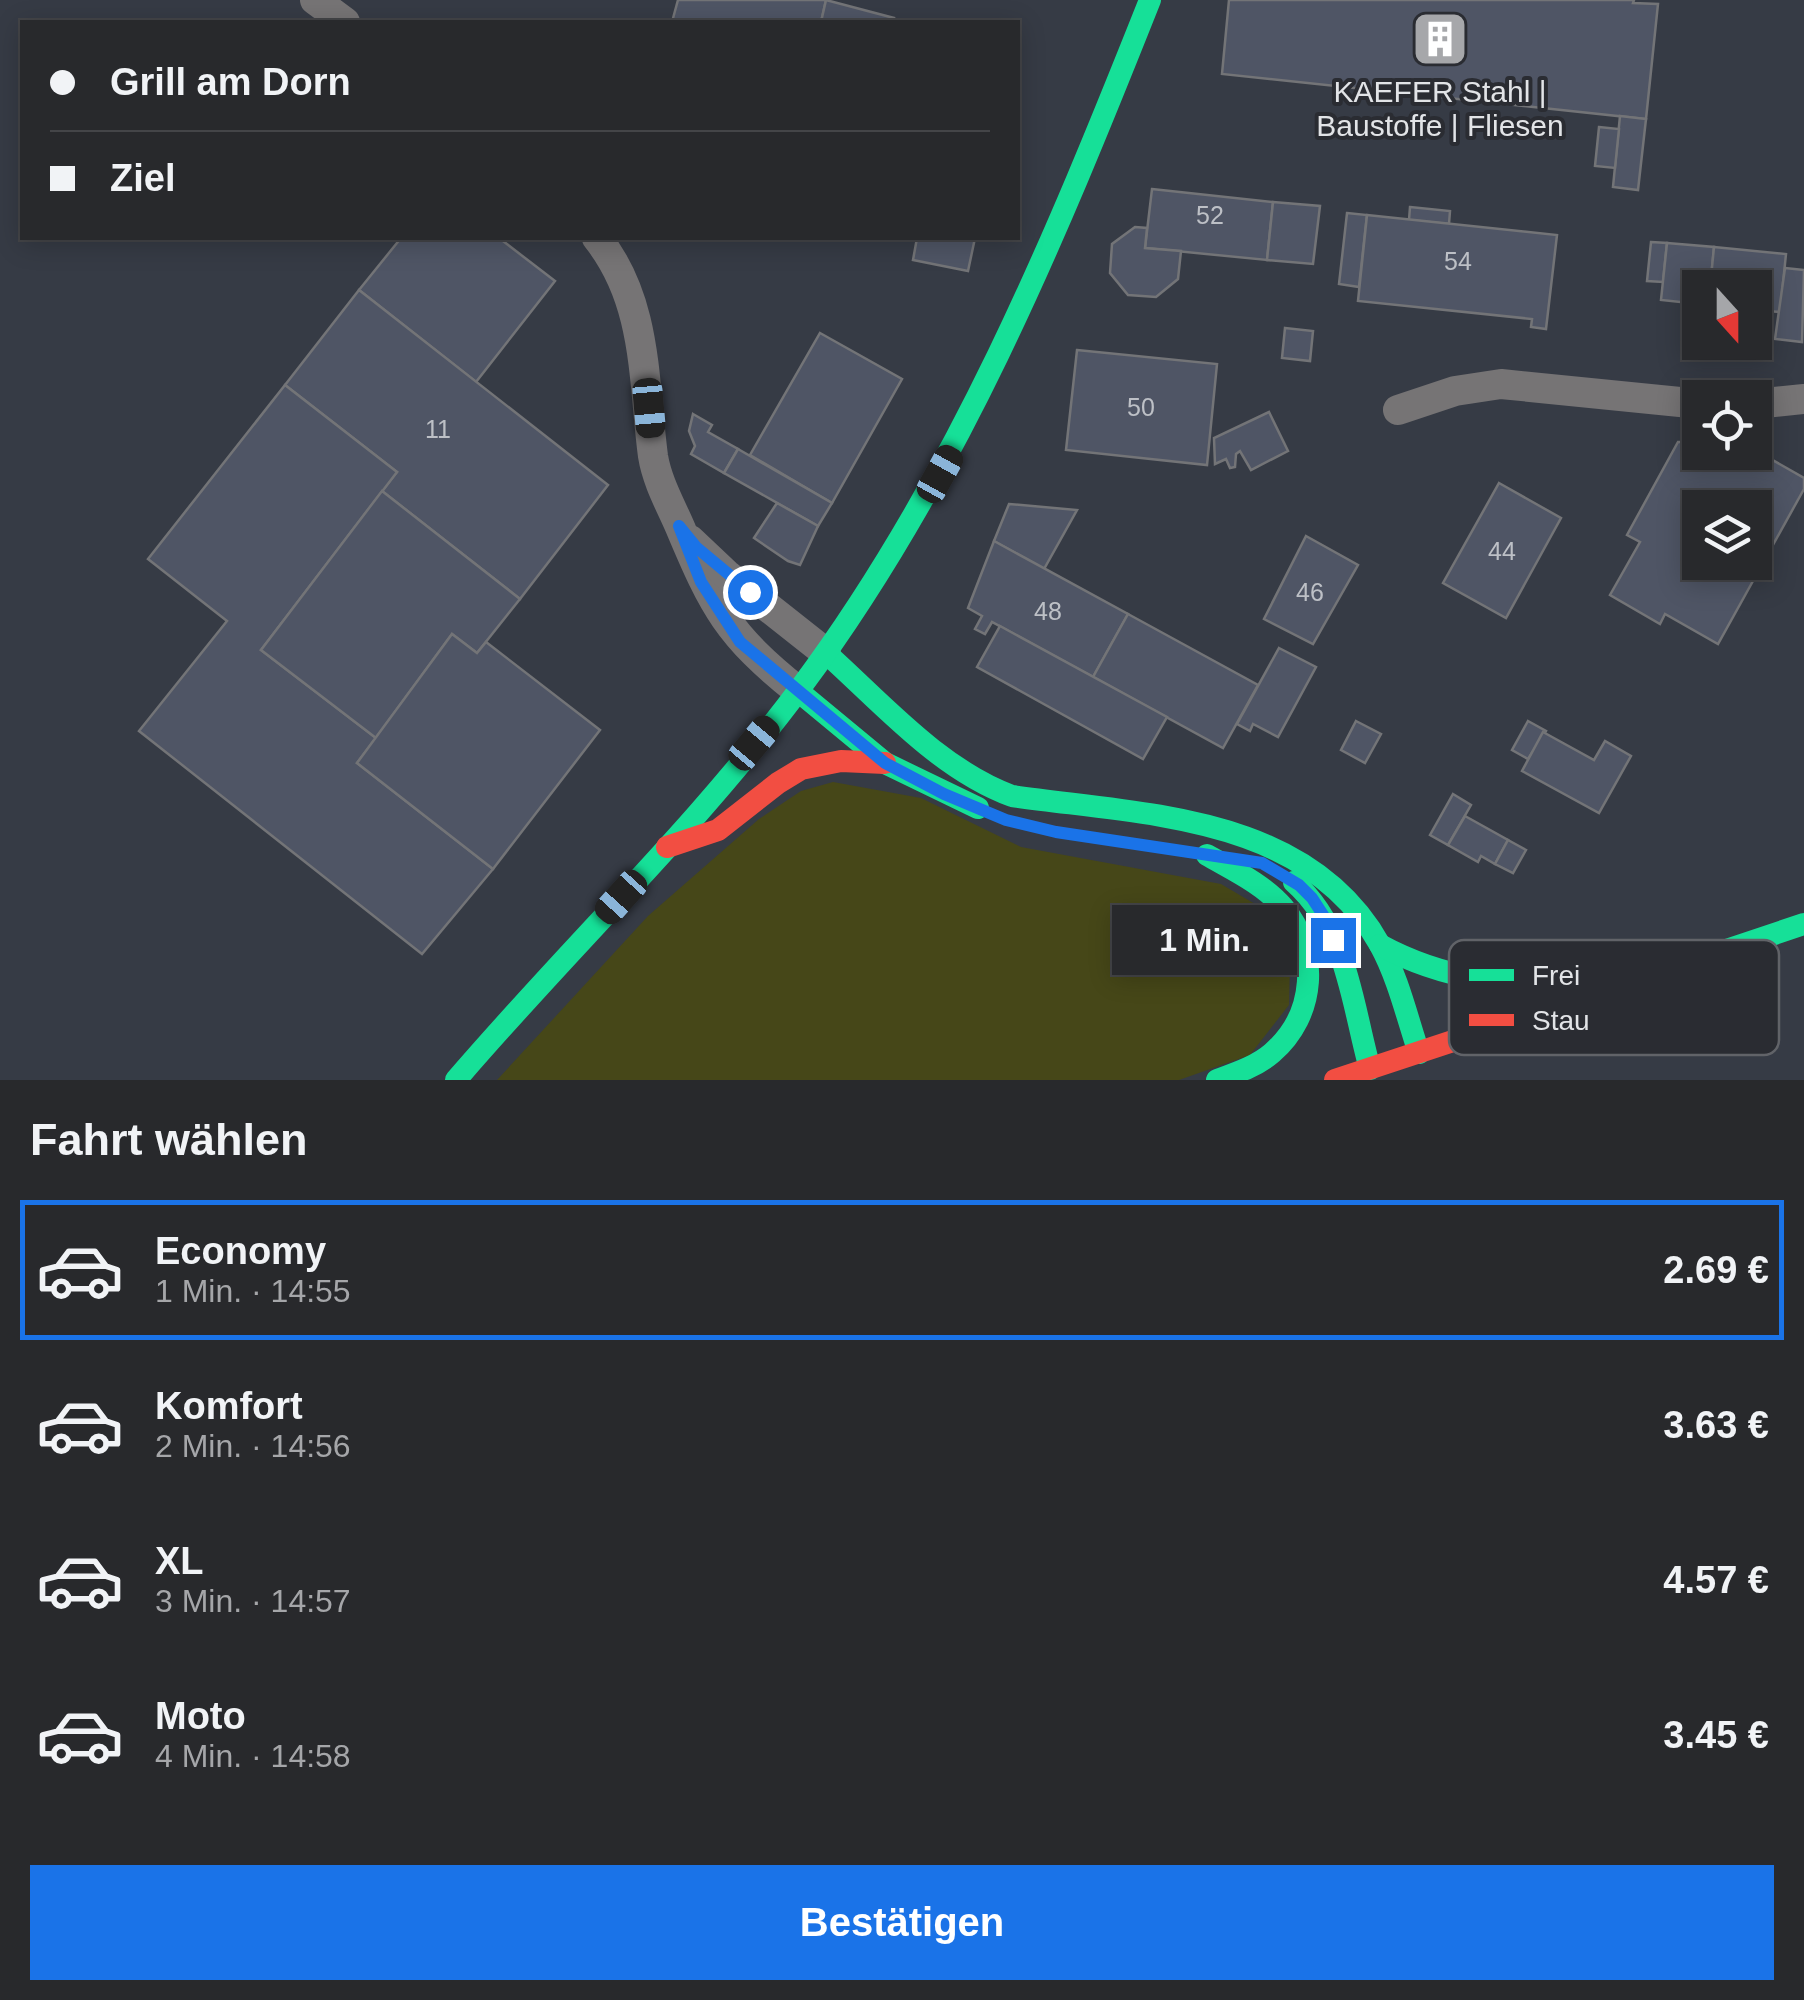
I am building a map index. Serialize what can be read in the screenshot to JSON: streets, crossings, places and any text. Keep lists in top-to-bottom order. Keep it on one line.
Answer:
{"places":{"building":["KAEFER Stahl | Baustoffe | Fliesen"]},"house_numbers":["52","54","50","11","44","46","48"],"legend":["Frei","Stau"],"north":"bottom","page":{"banner":["Grill am Dorn","Ziel"],"bubble":"1 Min.","heading":"Fahrt wählen","list":[{"name":"Economy","note":"1 Min. · 14:55","value":"2.69 €"},{"name":"Komfort","note":"2 Min. · 14:56","value":"3.63 €"},{"name":"XL","note":"3 Min. · 14:57","value":"4.57 €"},{"name":"Moto","note":"4 Min. · 14:58","value":"3.45 €"}],"buttons":"Bestätigen"}}
